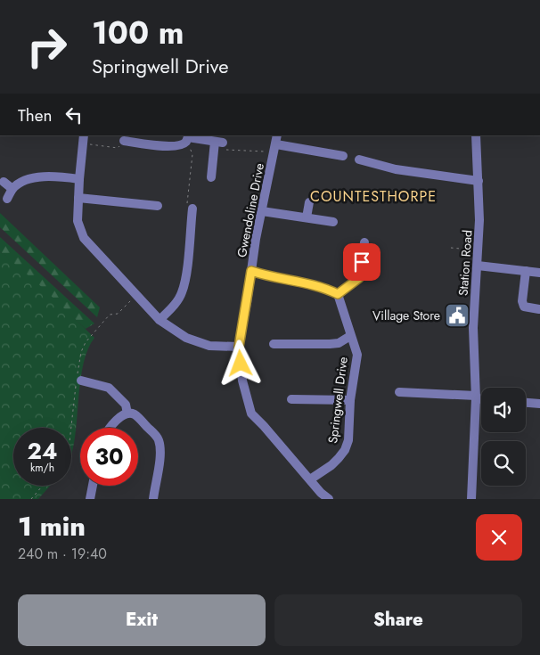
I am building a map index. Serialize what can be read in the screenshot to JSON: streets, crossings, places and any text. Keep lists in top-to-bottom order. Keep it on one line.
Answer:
{"streets":{"street":["Gwendoline Drive","Station Road","Springwell Drive"]},"crossings":[["Gwendoline Drive","Springwell Drive"]],"districts":["COUNTESTHORPE"],"places":{"public building":["Village Store"]},"page":{"turn":["100 m","Springwell Drive"],"then":"Then","speed":"24 km/h","limit":"30","heading":["1 min","240 m · 19:40"],"buttons":["Exit","Share"]}}
